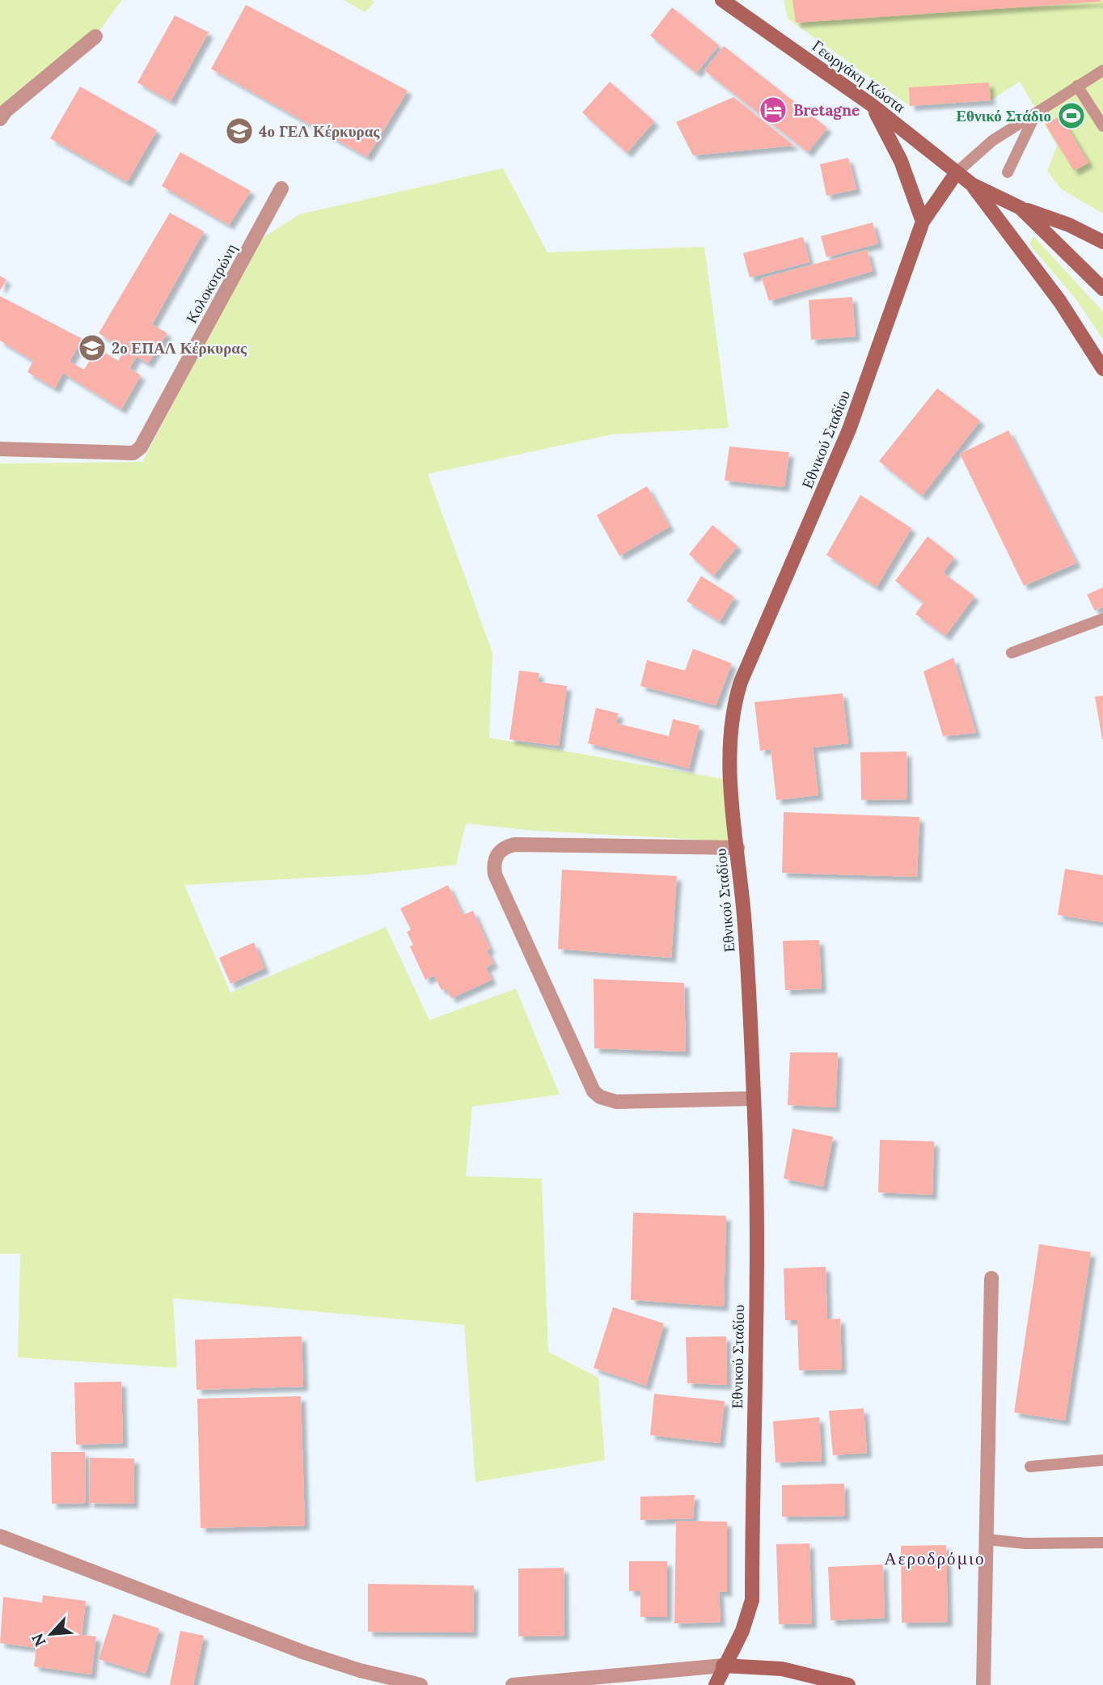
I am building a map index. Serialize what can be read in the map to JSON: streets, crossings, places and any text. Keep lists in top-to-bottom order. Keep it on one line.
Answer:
{"streets":{"street":["Γεωργάκη Κώστα","Κολοκοτρώνη","Εθνικού Σταδίου"]},"crossings":[["Γεωργάκη Κώστα","Εθνικού Σταδίου"]],"districts":["Αεροδρόμιο"],"places":{"hotel":["Bretagne"],"sports":["Εθνικό Στάδιο"],"school or university":["4ο ΓΕΛ Κέρκυρας","2ο ΕΠΑΛ Κέρκυρας"]},"north":"bottom left"}
